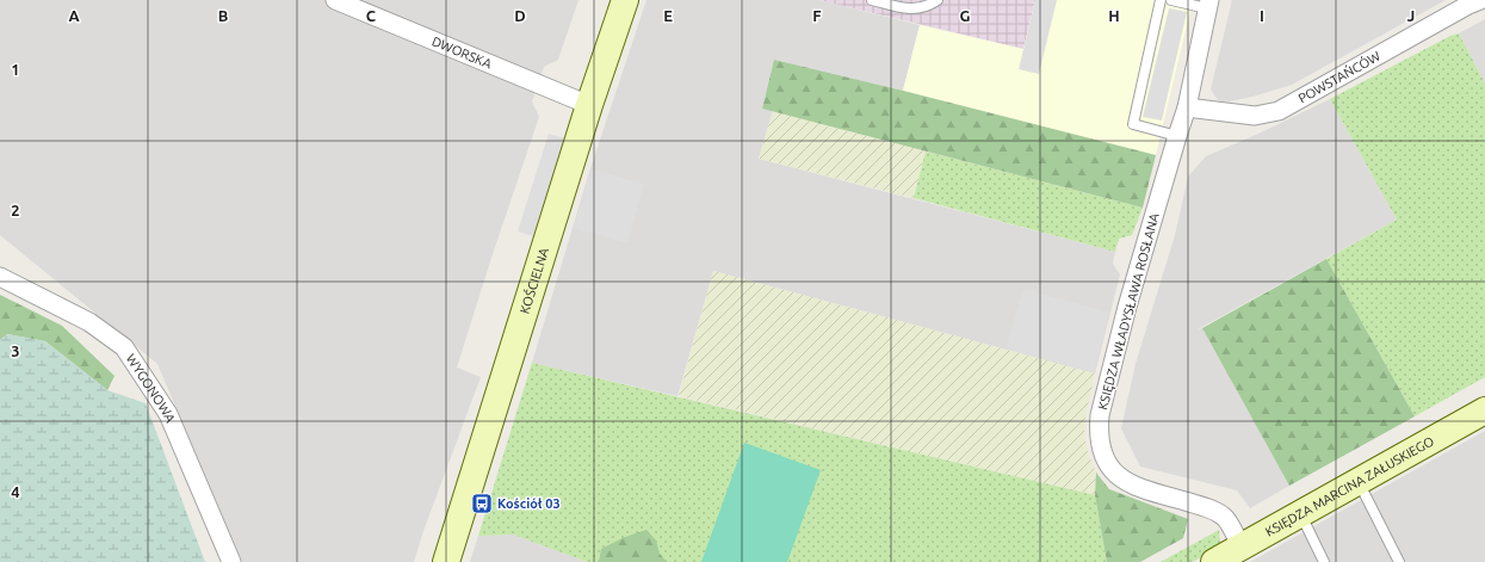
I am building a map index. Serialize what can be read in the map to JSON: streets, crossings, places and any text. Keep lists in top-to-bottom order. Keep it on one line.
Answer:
{"streets":{"street":["DWORSKA","POWSTAŃCÓW","KOŚCIELNA","KSIĘDZA WŁADYSŁAWA ROSŁANA","WYGONOWA","KSIĘDZA MARCINA ZAŁUSKIEGO"]},"crossings":[["DWORSKA","KOŚCIELNA"],["POWSTAŃCÓW","KSIĘDZA WŁADYSŁAWA ROSŁANA"],["KSIĘDZA WŁADYSŁAWA ROSŁANA","KSIĘDZA MARCINA ZAŁUSKIEGO"]],"places":{"bus stop":["Kościół 03"]},"grid":{"columns":["A","B","C","D","E","F","G","H","I","J"],"rows":["1","2","3","4"]}}
